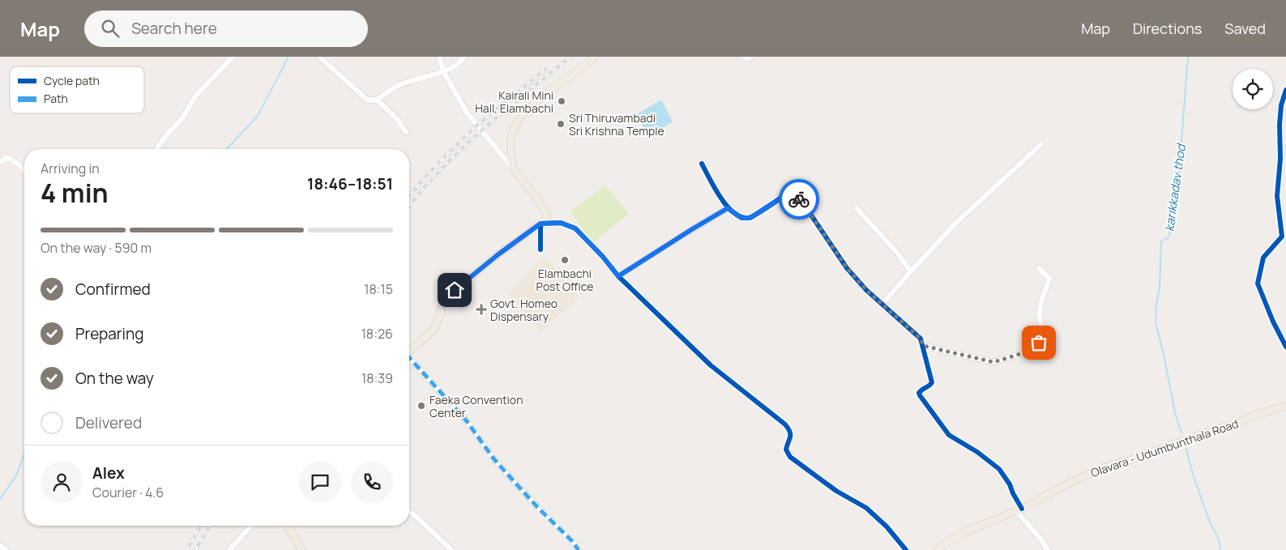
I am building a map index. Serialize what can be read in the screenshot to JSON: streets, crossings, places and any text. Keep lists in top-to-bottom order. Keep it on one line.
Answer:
{"streets":{"main road":["Olavara - Udumbunthala Road"]},"water":["karikkadav thod"],"places":{"other":["Kairali Mini Hall, Elambachi","Sri Thiruvambadi Sri Krishna Temple","Elambachi Post Office","Faeka Convention Center"],"health":["Govt. Homeo Dispensary"]},"legend":["Cycle path","Path"],"page":{"header":"Map","search":"Search here","nav":["Map","Directions","Saved"],"heading":["4 min","Arriving in","18:46–18:51"],"panel":["Alex","Courier · 4.6"],"bar":"On the way · 590 m","list":[["Confirmed","18:15"],["Preparing","18:26"],["On the way","18:39"],"Delivered"]}}
